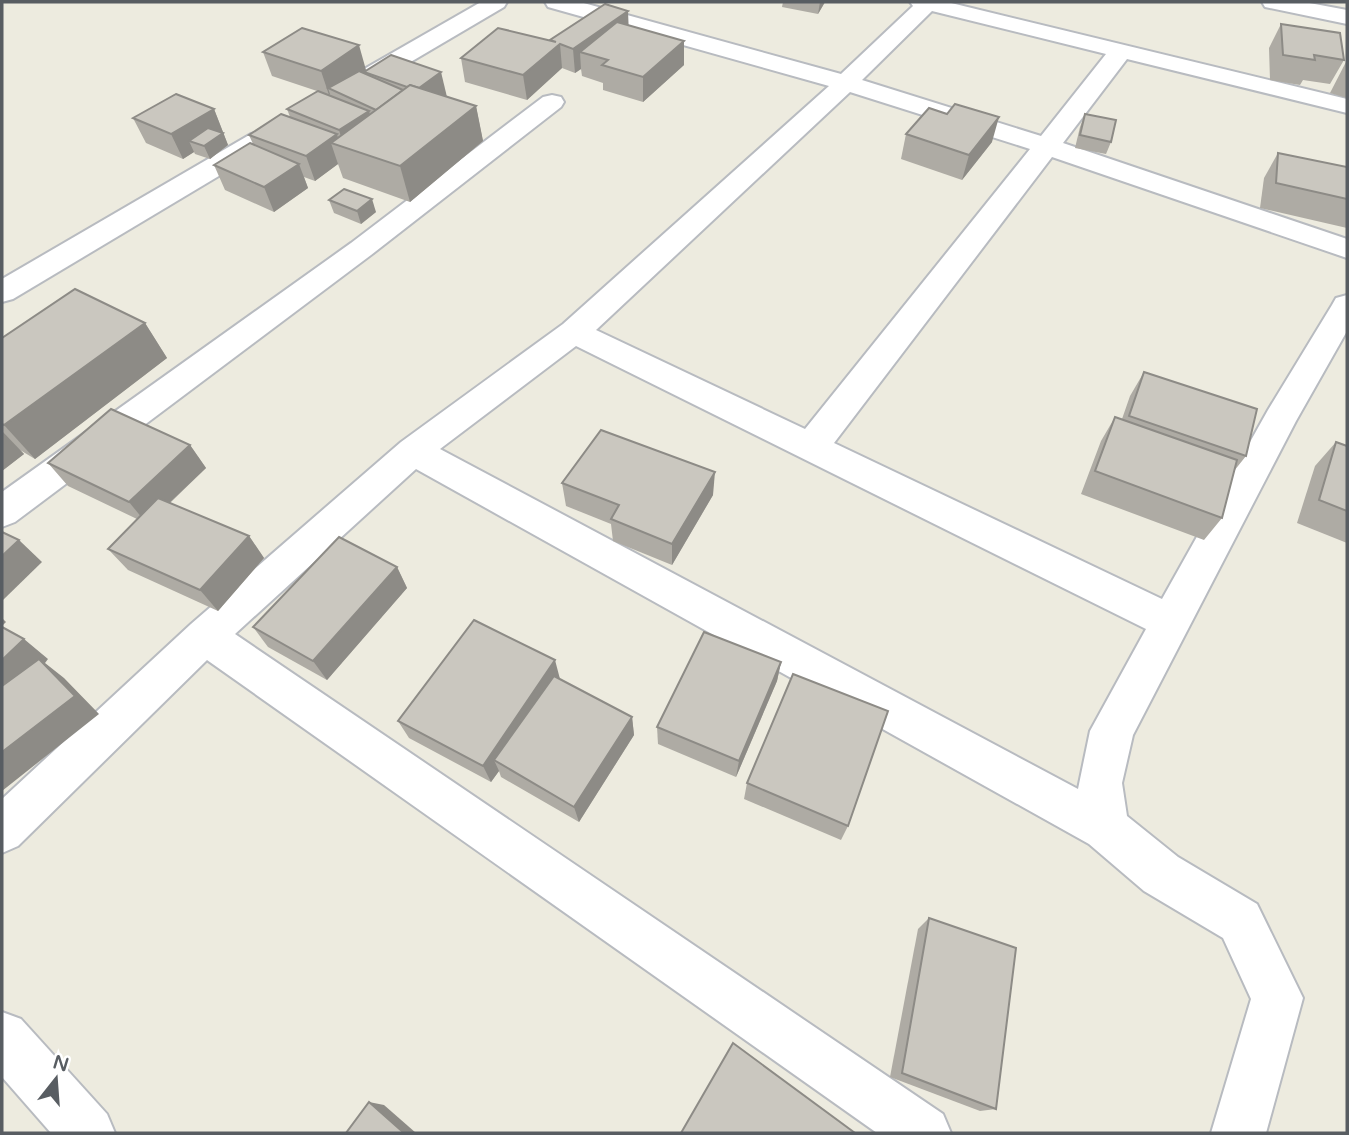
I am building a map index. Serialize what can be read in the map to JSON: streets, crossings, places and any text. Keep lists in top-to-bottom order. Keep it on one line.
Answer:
{"north":"top"}
